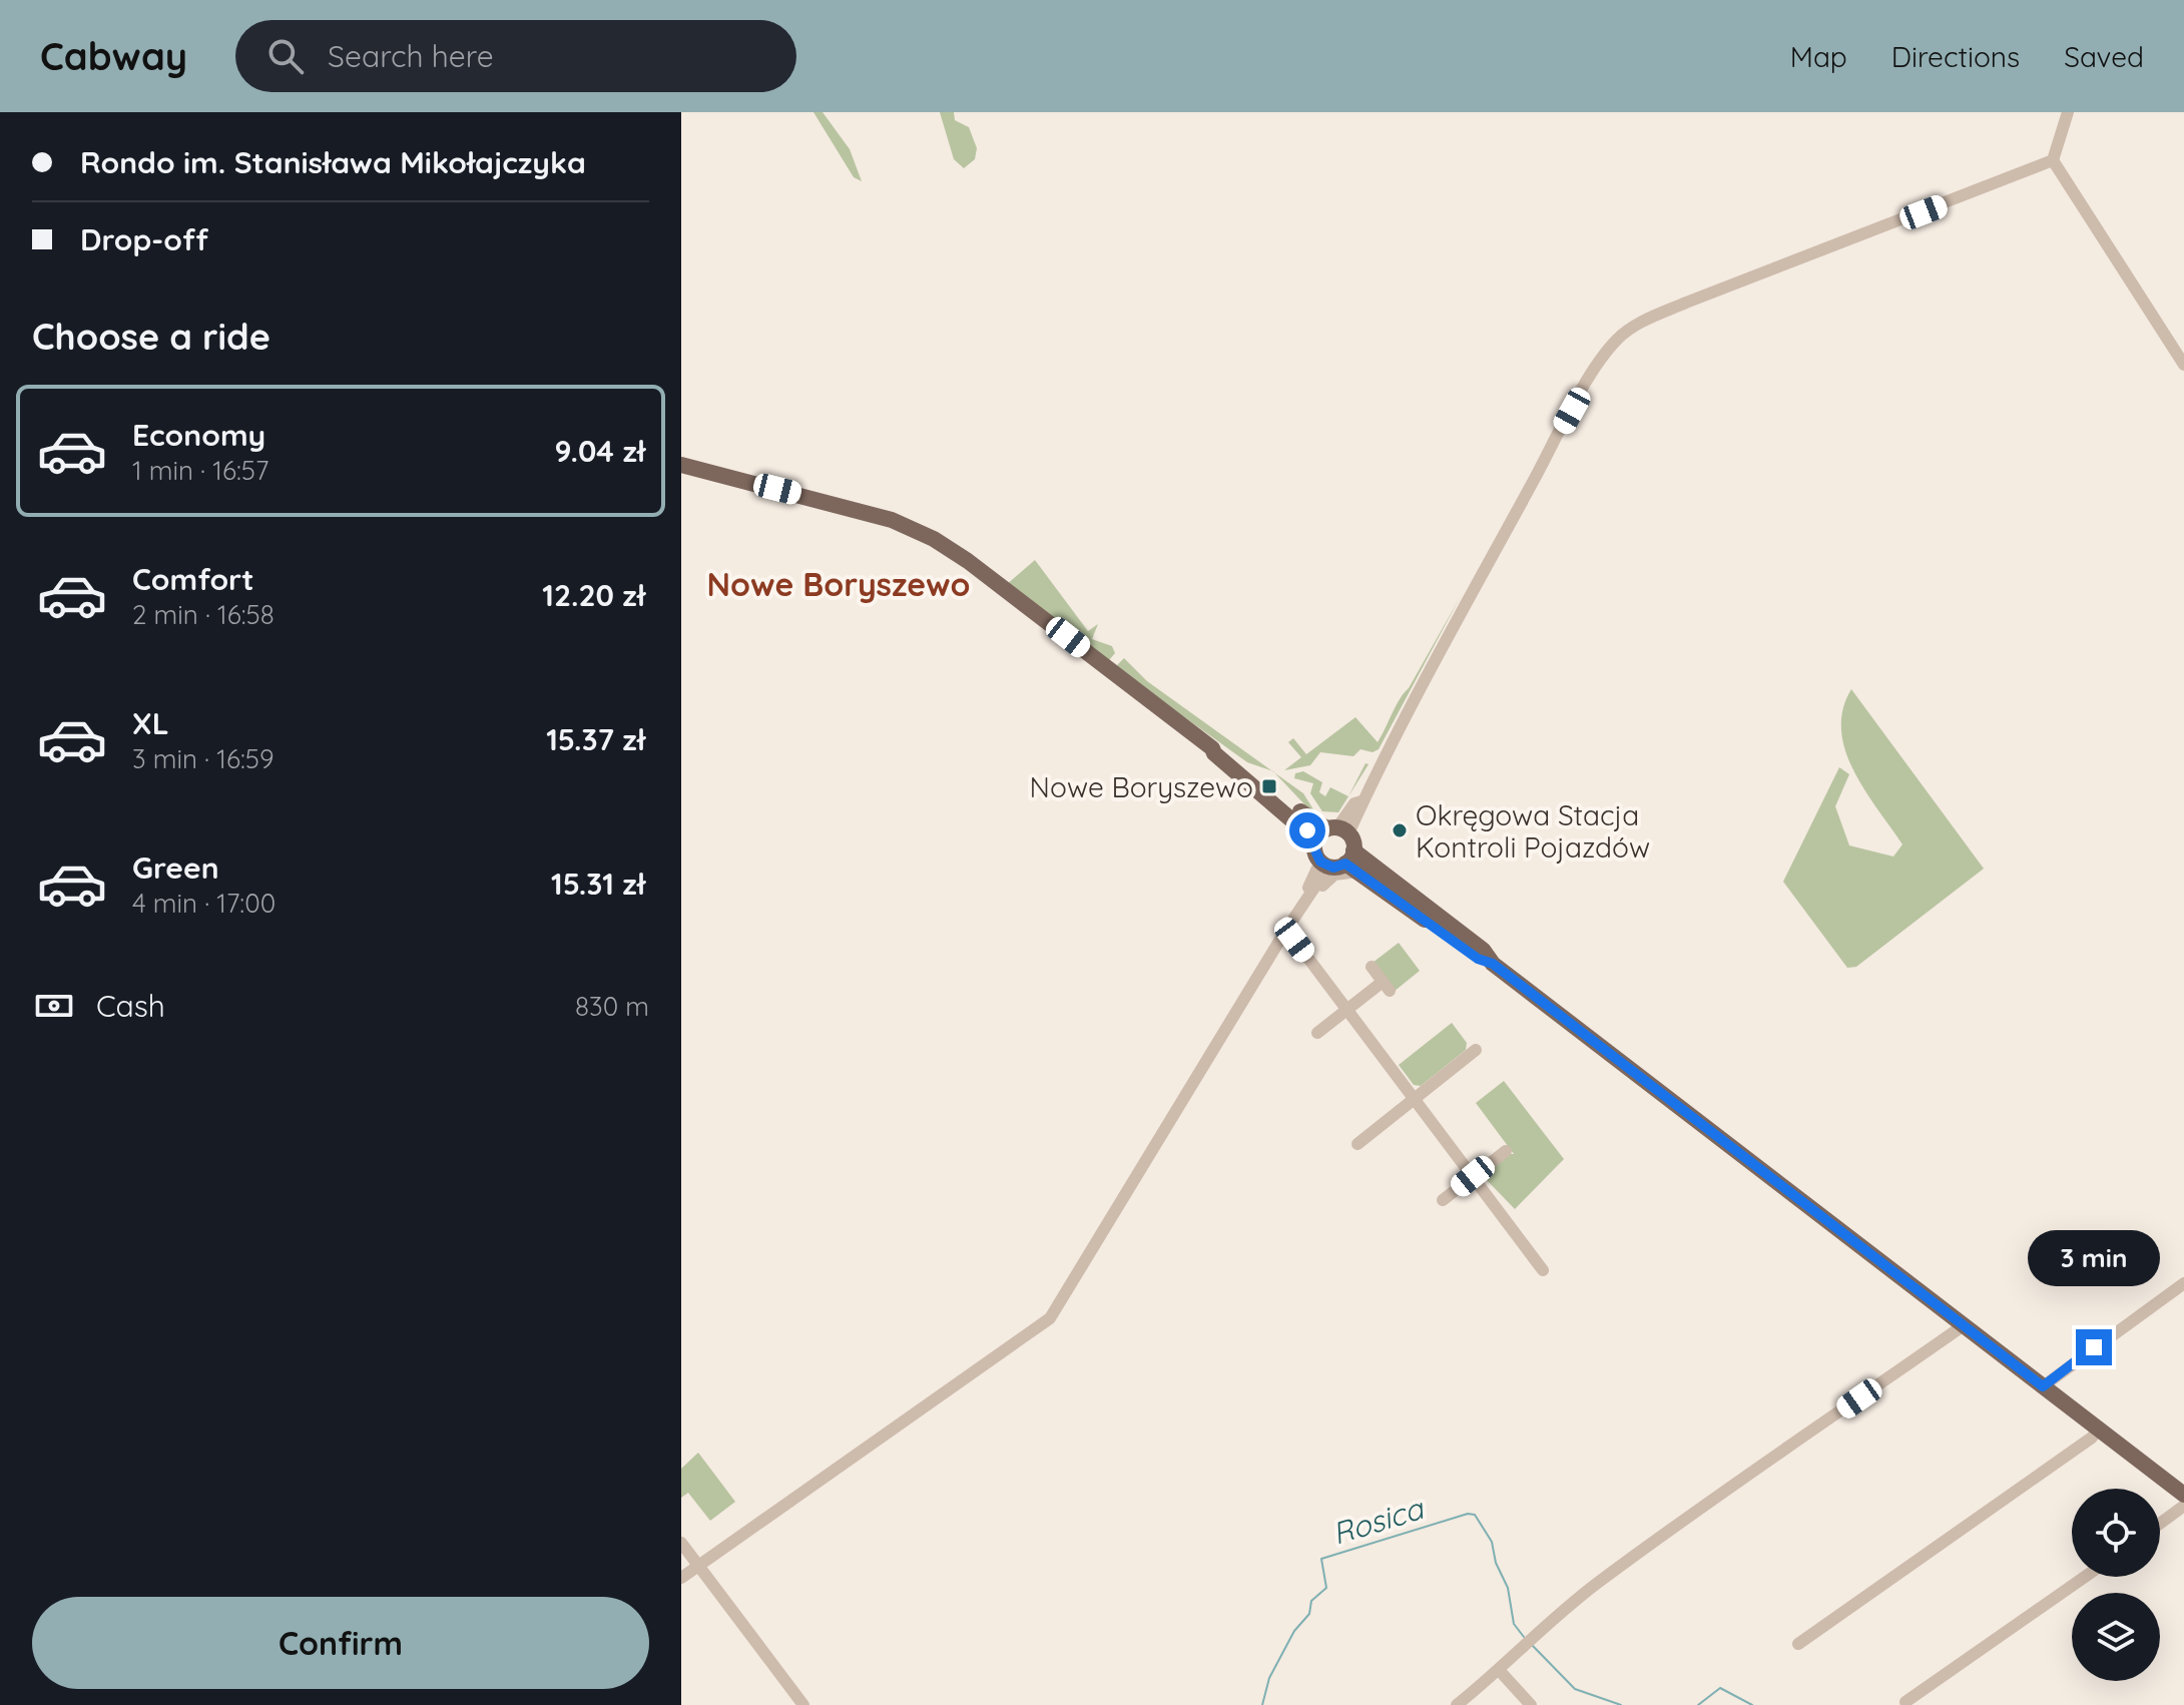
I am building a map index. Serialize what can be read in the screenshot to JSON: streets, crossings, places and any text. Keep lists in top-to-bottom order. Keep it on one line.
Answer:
{"districts":["Nowe Boryszewo"],"water":["Rosica"],"places":{"transit":["Nowe Boryszewo"],"other":["Okręgowa Stacja Kontroli Pojazdów"]},"page":{"header":"Cabway","search":"Search here","nav":["Map","Directions","Saved"],"banner":["Rondo im. Stanisława Mikołajczyka","Drop-off"],"heading":"Choose a ride","list":[{"name":"Economy","note":"1 min · 16:57","value":"9.04 zł"},{"name":"Comfort","note":"2 min · 16:58","value":"12.20 zł"},{"name":"XL","note":"3 min · 16:59","value":"15.37 zł"},{"name":"Green","note":"4 min · 17:00","value":"15.31 zł"}],"pay":["Cash","830 m"],"bubble":"3 min","buttons":"Confirm"}}
